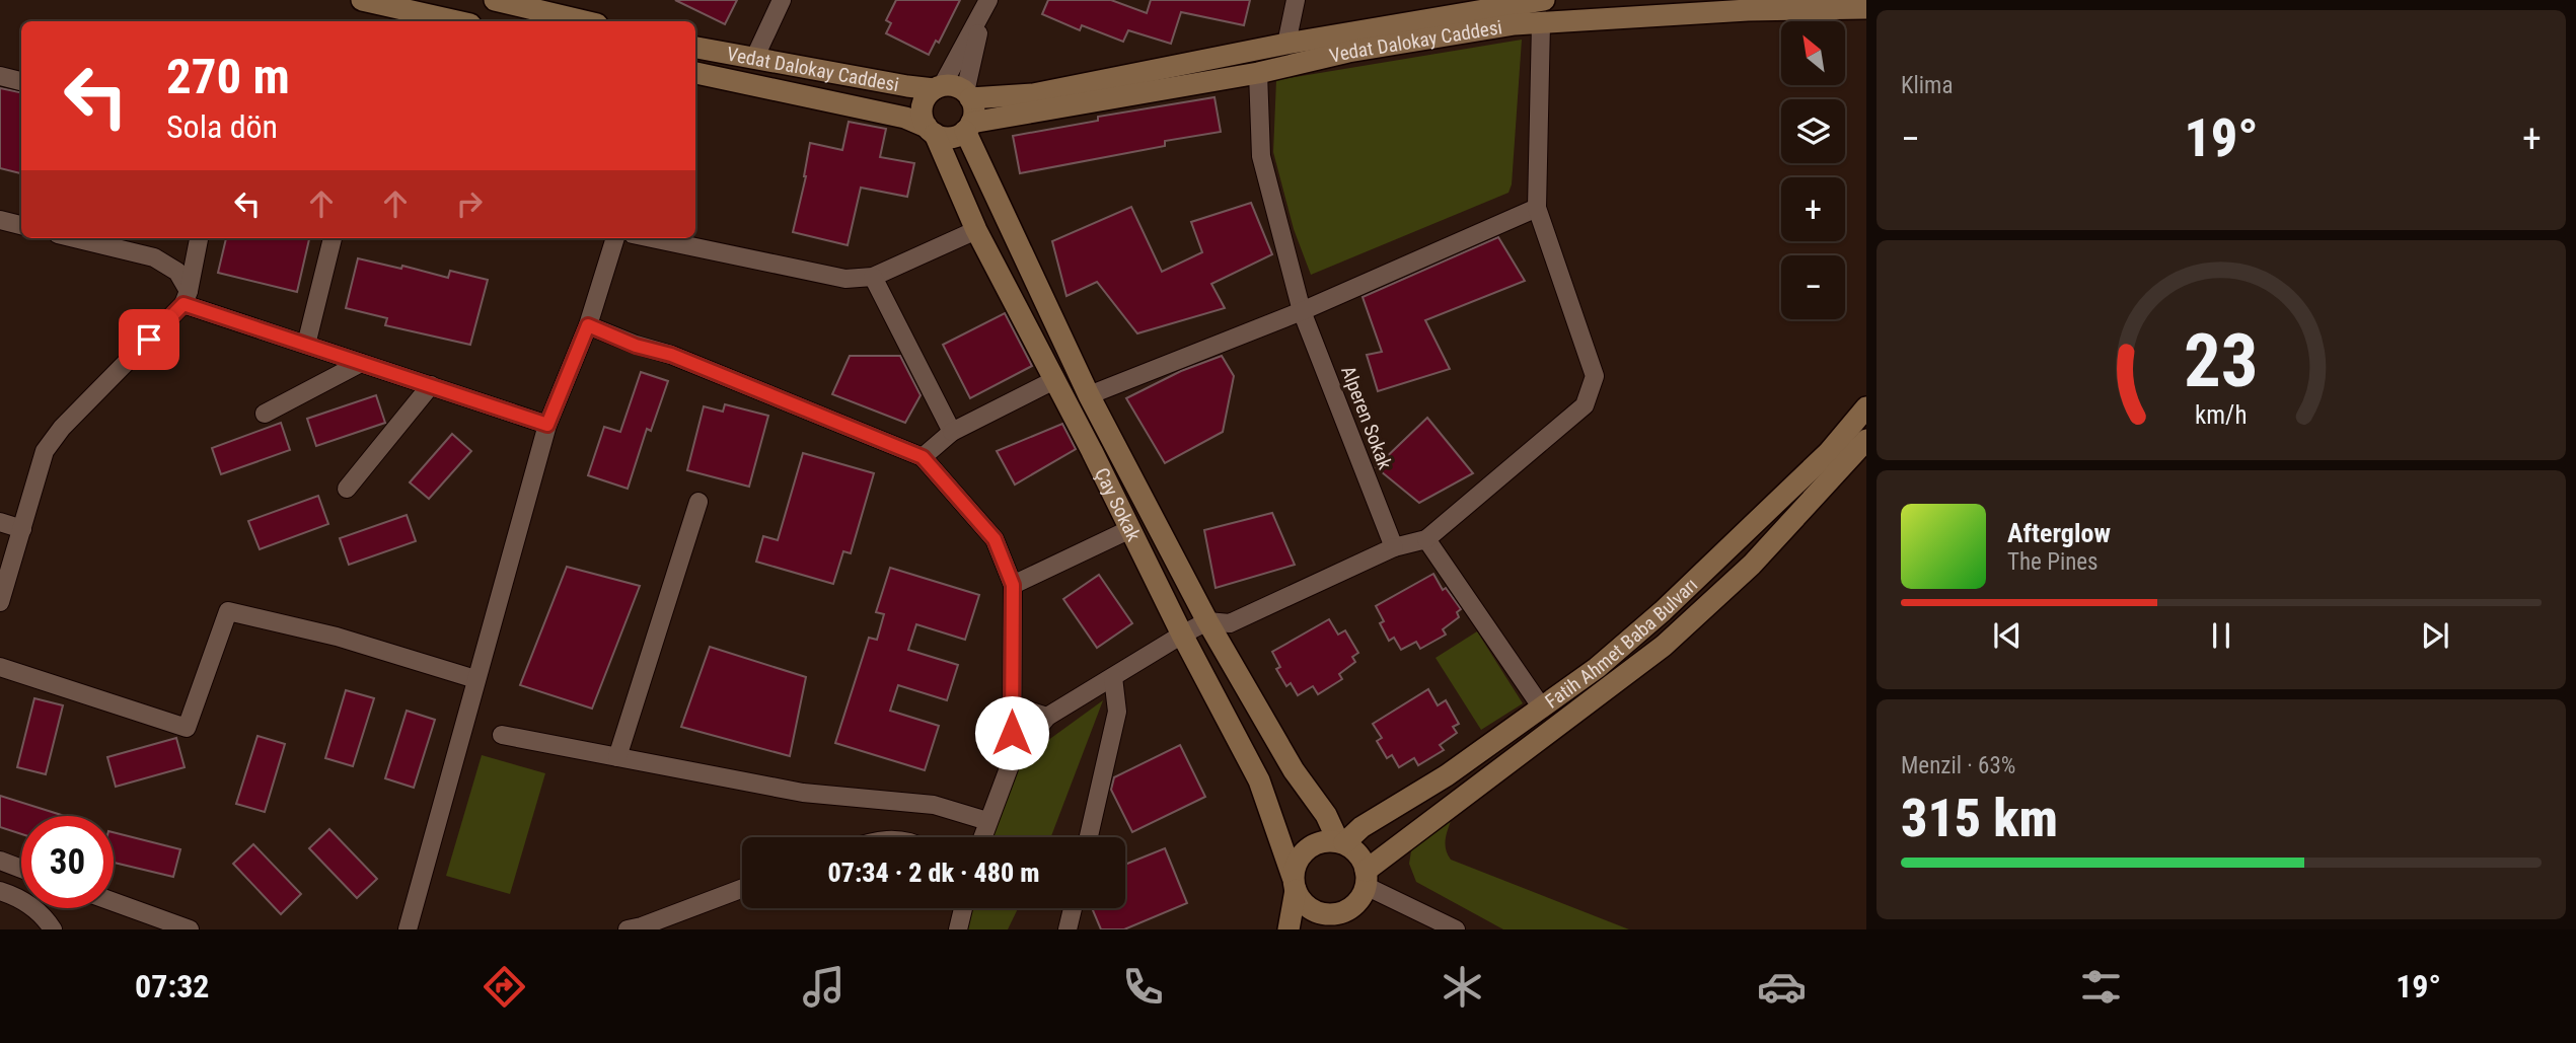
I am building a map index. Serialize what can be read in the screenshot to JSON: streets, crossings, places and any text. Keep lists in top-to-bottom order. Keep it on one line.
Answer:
{"streets":{"main road":["Vedat Dalokay Caddesi","Çay Sokak","Fatih Ahmet Baba Bulvarı"],"street":["Alperen Sokak"]},"crossings":[["Vedat Dalokay Caddesi","Alperen Sokak"],["Vedat Dalokay Caddesi","Çay Sokak"],["Çay Sokak","Fatih Ahmet Baba Bulvarı"]],"north":"top left","page":{"tile":["Klima",["Menzil · 63%","315 km"]],"map_buttons":["+","−"],"turn":["270 m","Sola dön"],"heat":["−","19°","+"],"song":["Afterglow","The Pines"],"limit":"30","trip":"07:34 · 2 dk · 480 m","tabs":["07:32","19°"],"gauge":["23","km/h"]}}
